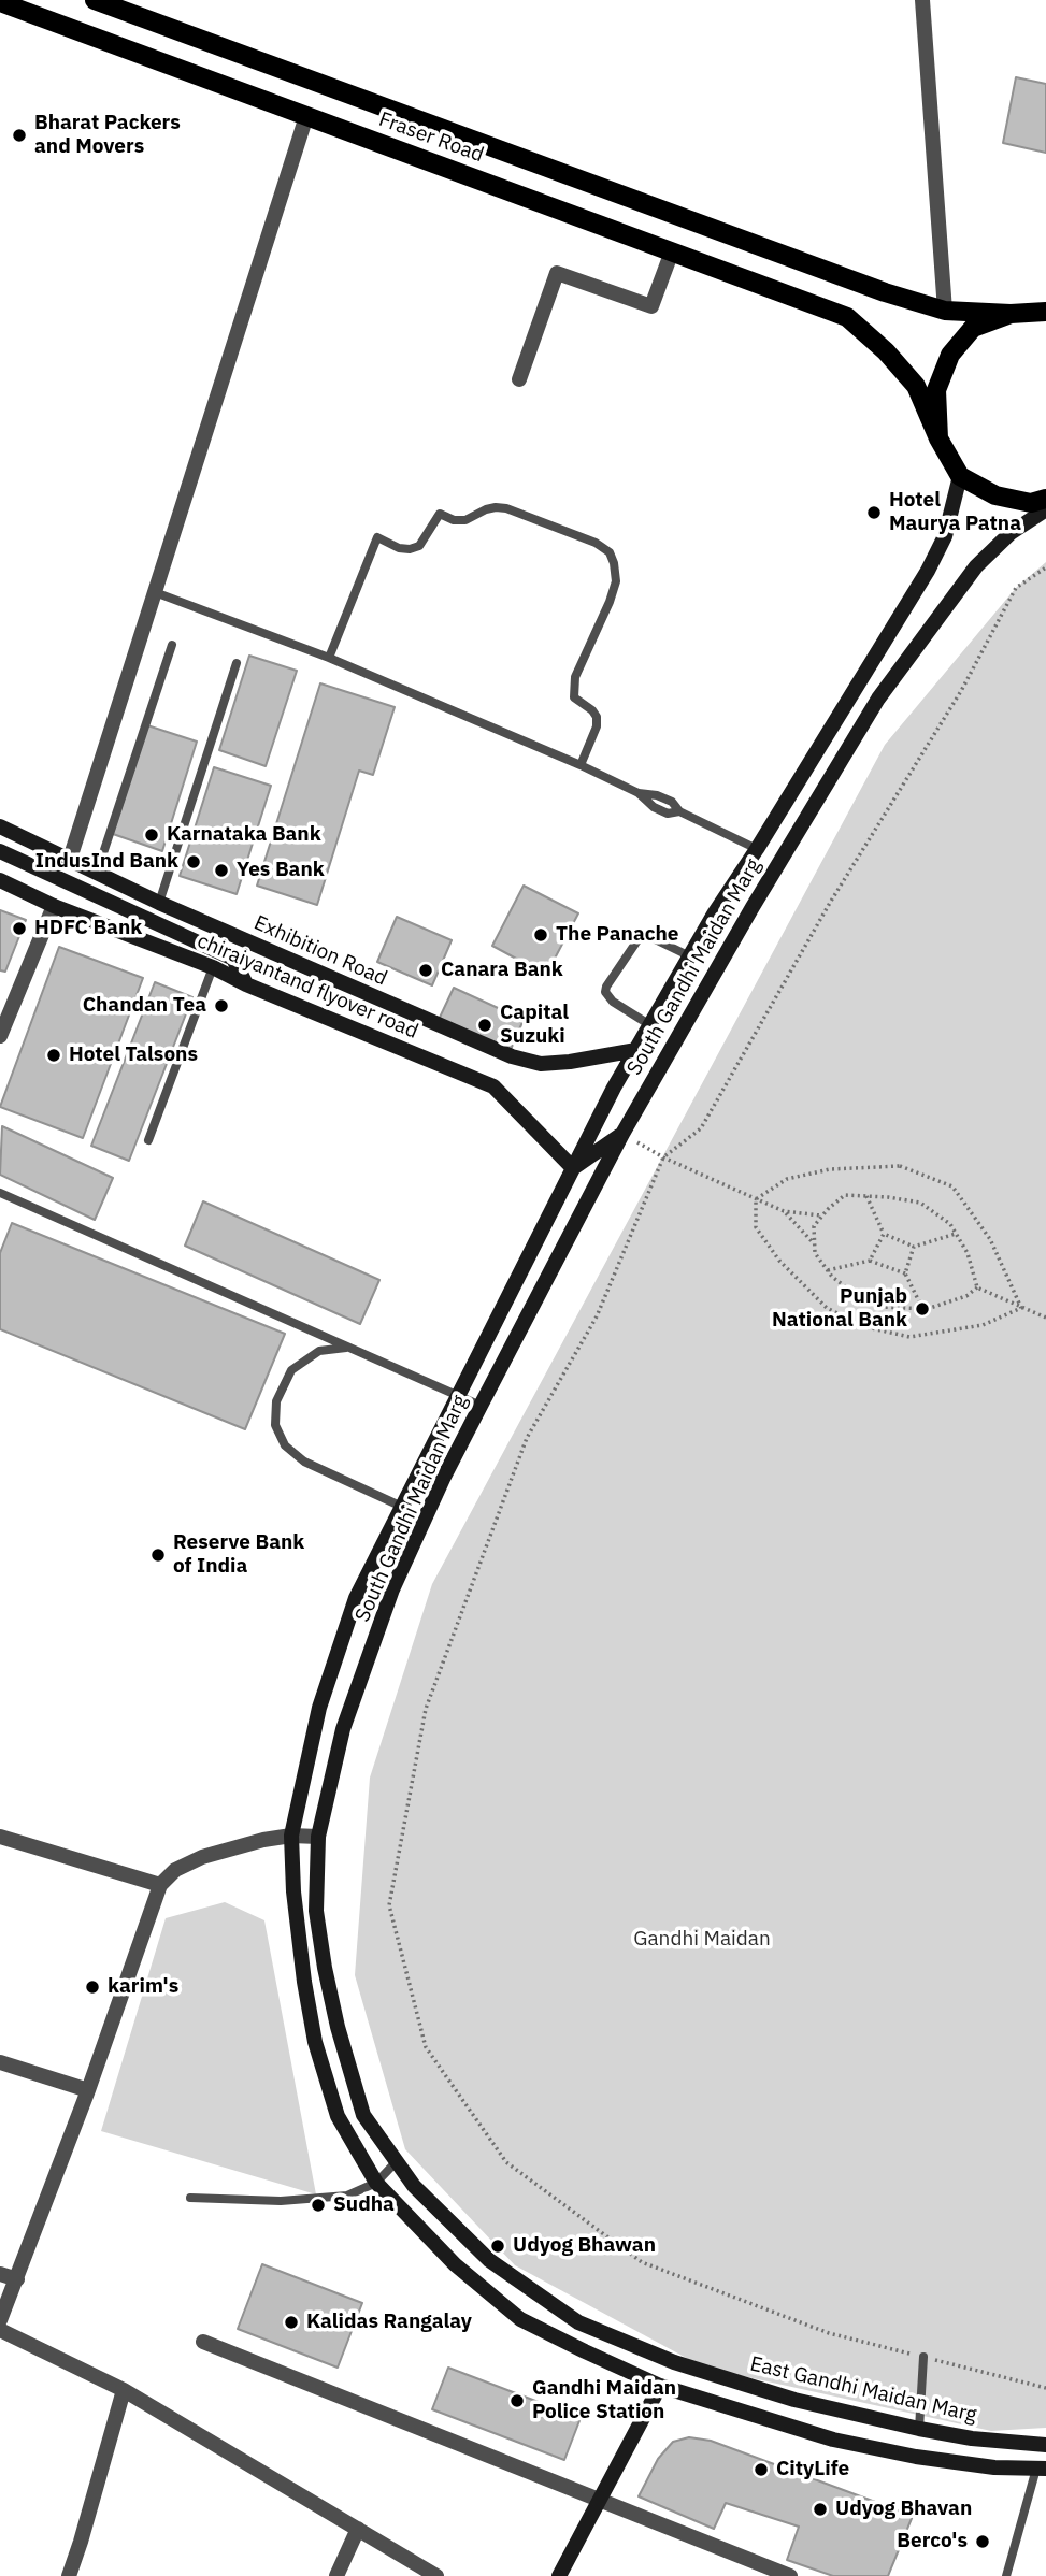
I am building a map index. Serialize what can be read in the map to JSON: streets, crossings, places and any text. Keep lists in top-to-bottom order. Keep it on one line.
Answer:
{"streets":{"main road":["Fraser Road","Exhibition Road","South Gandhi Maidan Marg","chiraiyantand flyover road","East Gandhi Maidan Marg"]},"crossings":[["South Gandhi Maidan Marg","East Gandhi Maidan Marg"]],"parks":["Gandhi Maidan"],"places":["Bharat Packers and Movers","Hotel Maurya Patna","Karnataka Bank","IndusInd Bank","Yes Bank","HDFC Bank","The Panache","Canara Bank","Chandan Tea","Capital Suzuki","Hotel Talsons","Punjab National Bank","Reserve Bank of India","karim's","Sudha","Udyog Bhawan","Kalidas Rangalay","Gandhi Maidan Police Station","CityLife","Udyog Bhavan","Berco's"]}
